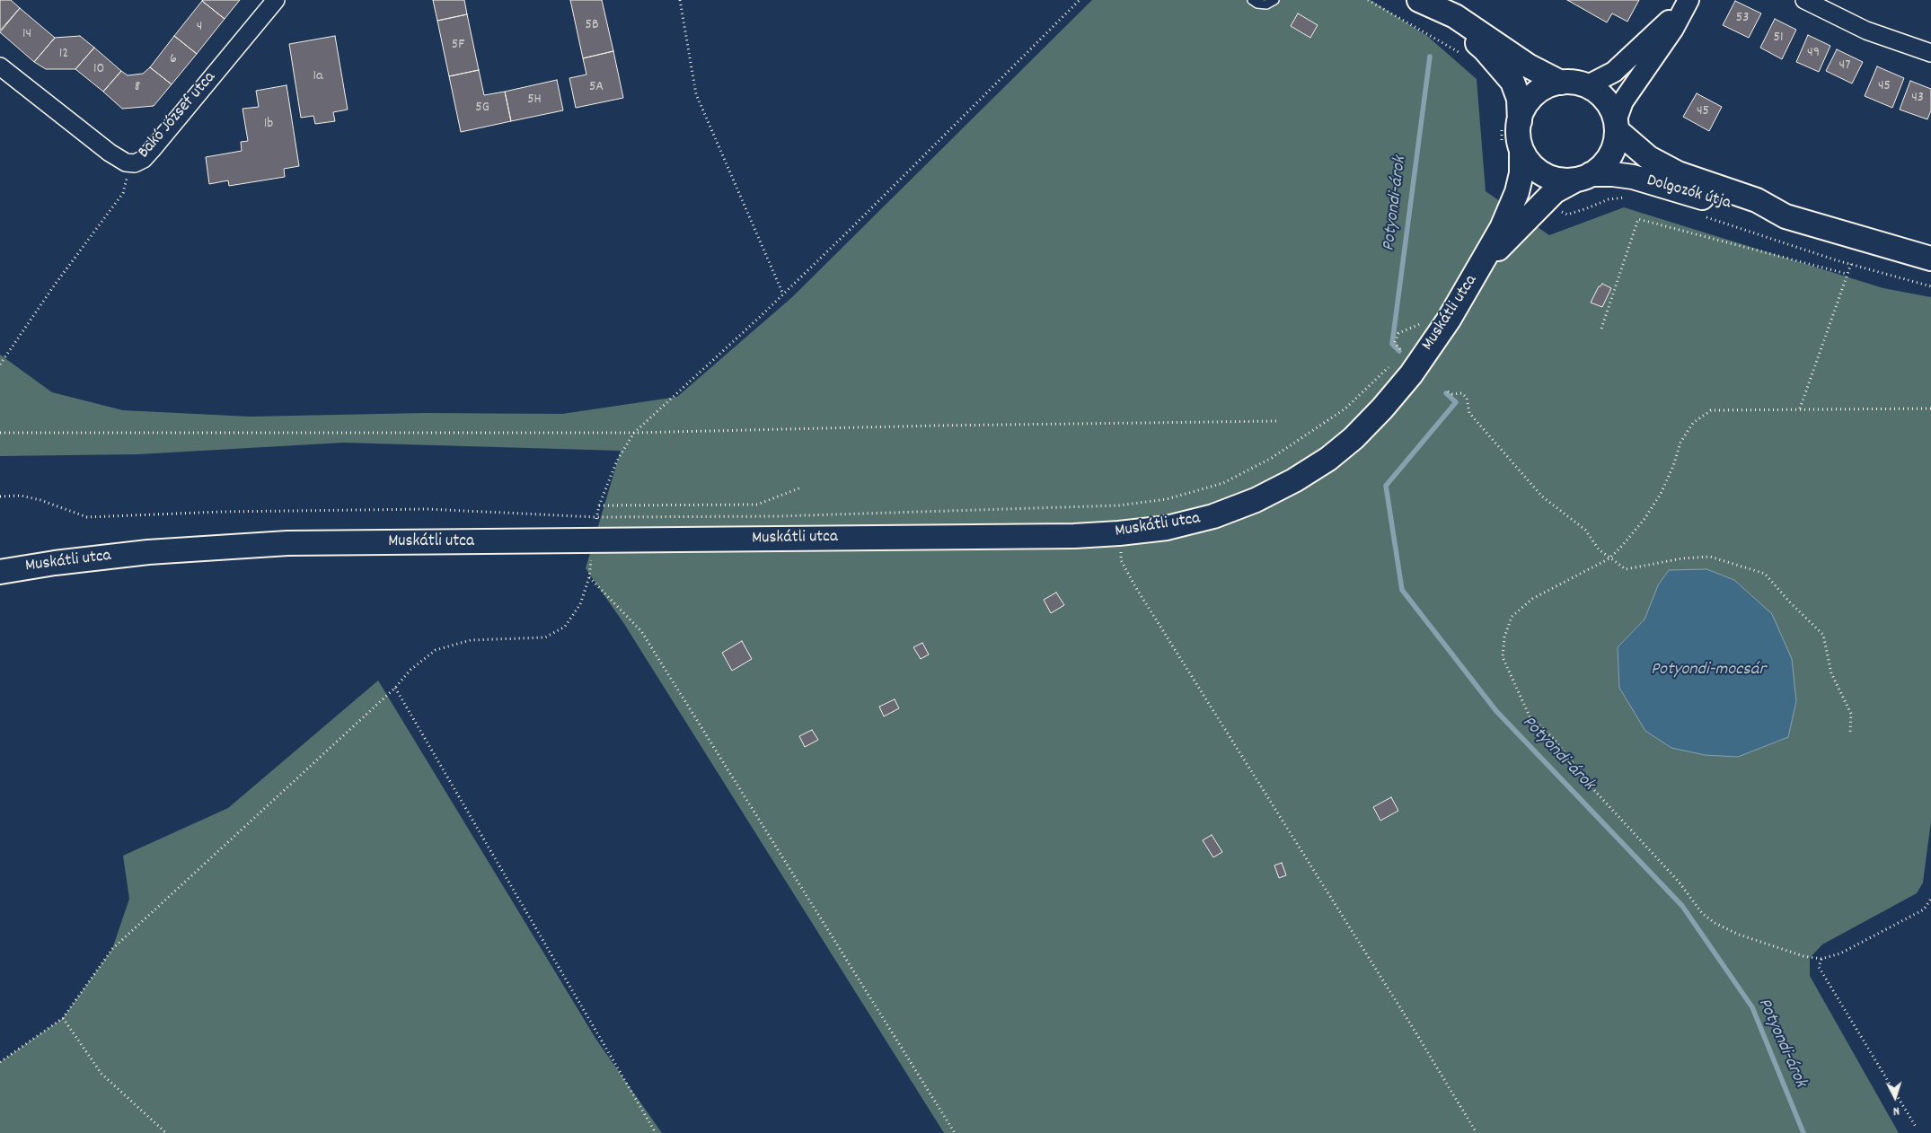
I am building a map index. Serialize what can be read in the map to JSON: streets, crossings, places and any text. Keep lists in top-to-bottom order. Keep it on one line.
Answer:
{"streets":{"main road":["Dolgozók útja","Muskátli utca"],"street":["Bakó József utca"]},"crossings":[["Dolgozók útja","Muskátli utca"]],"water":["Potyondi-árok","Potyondi-mocsár"],"house_numbers":["53","5B","4","14","51","5F","49","12","6","47","10","1a","45","8","5A","43","5H","5G","45","1b"],"north":"bottom"}
